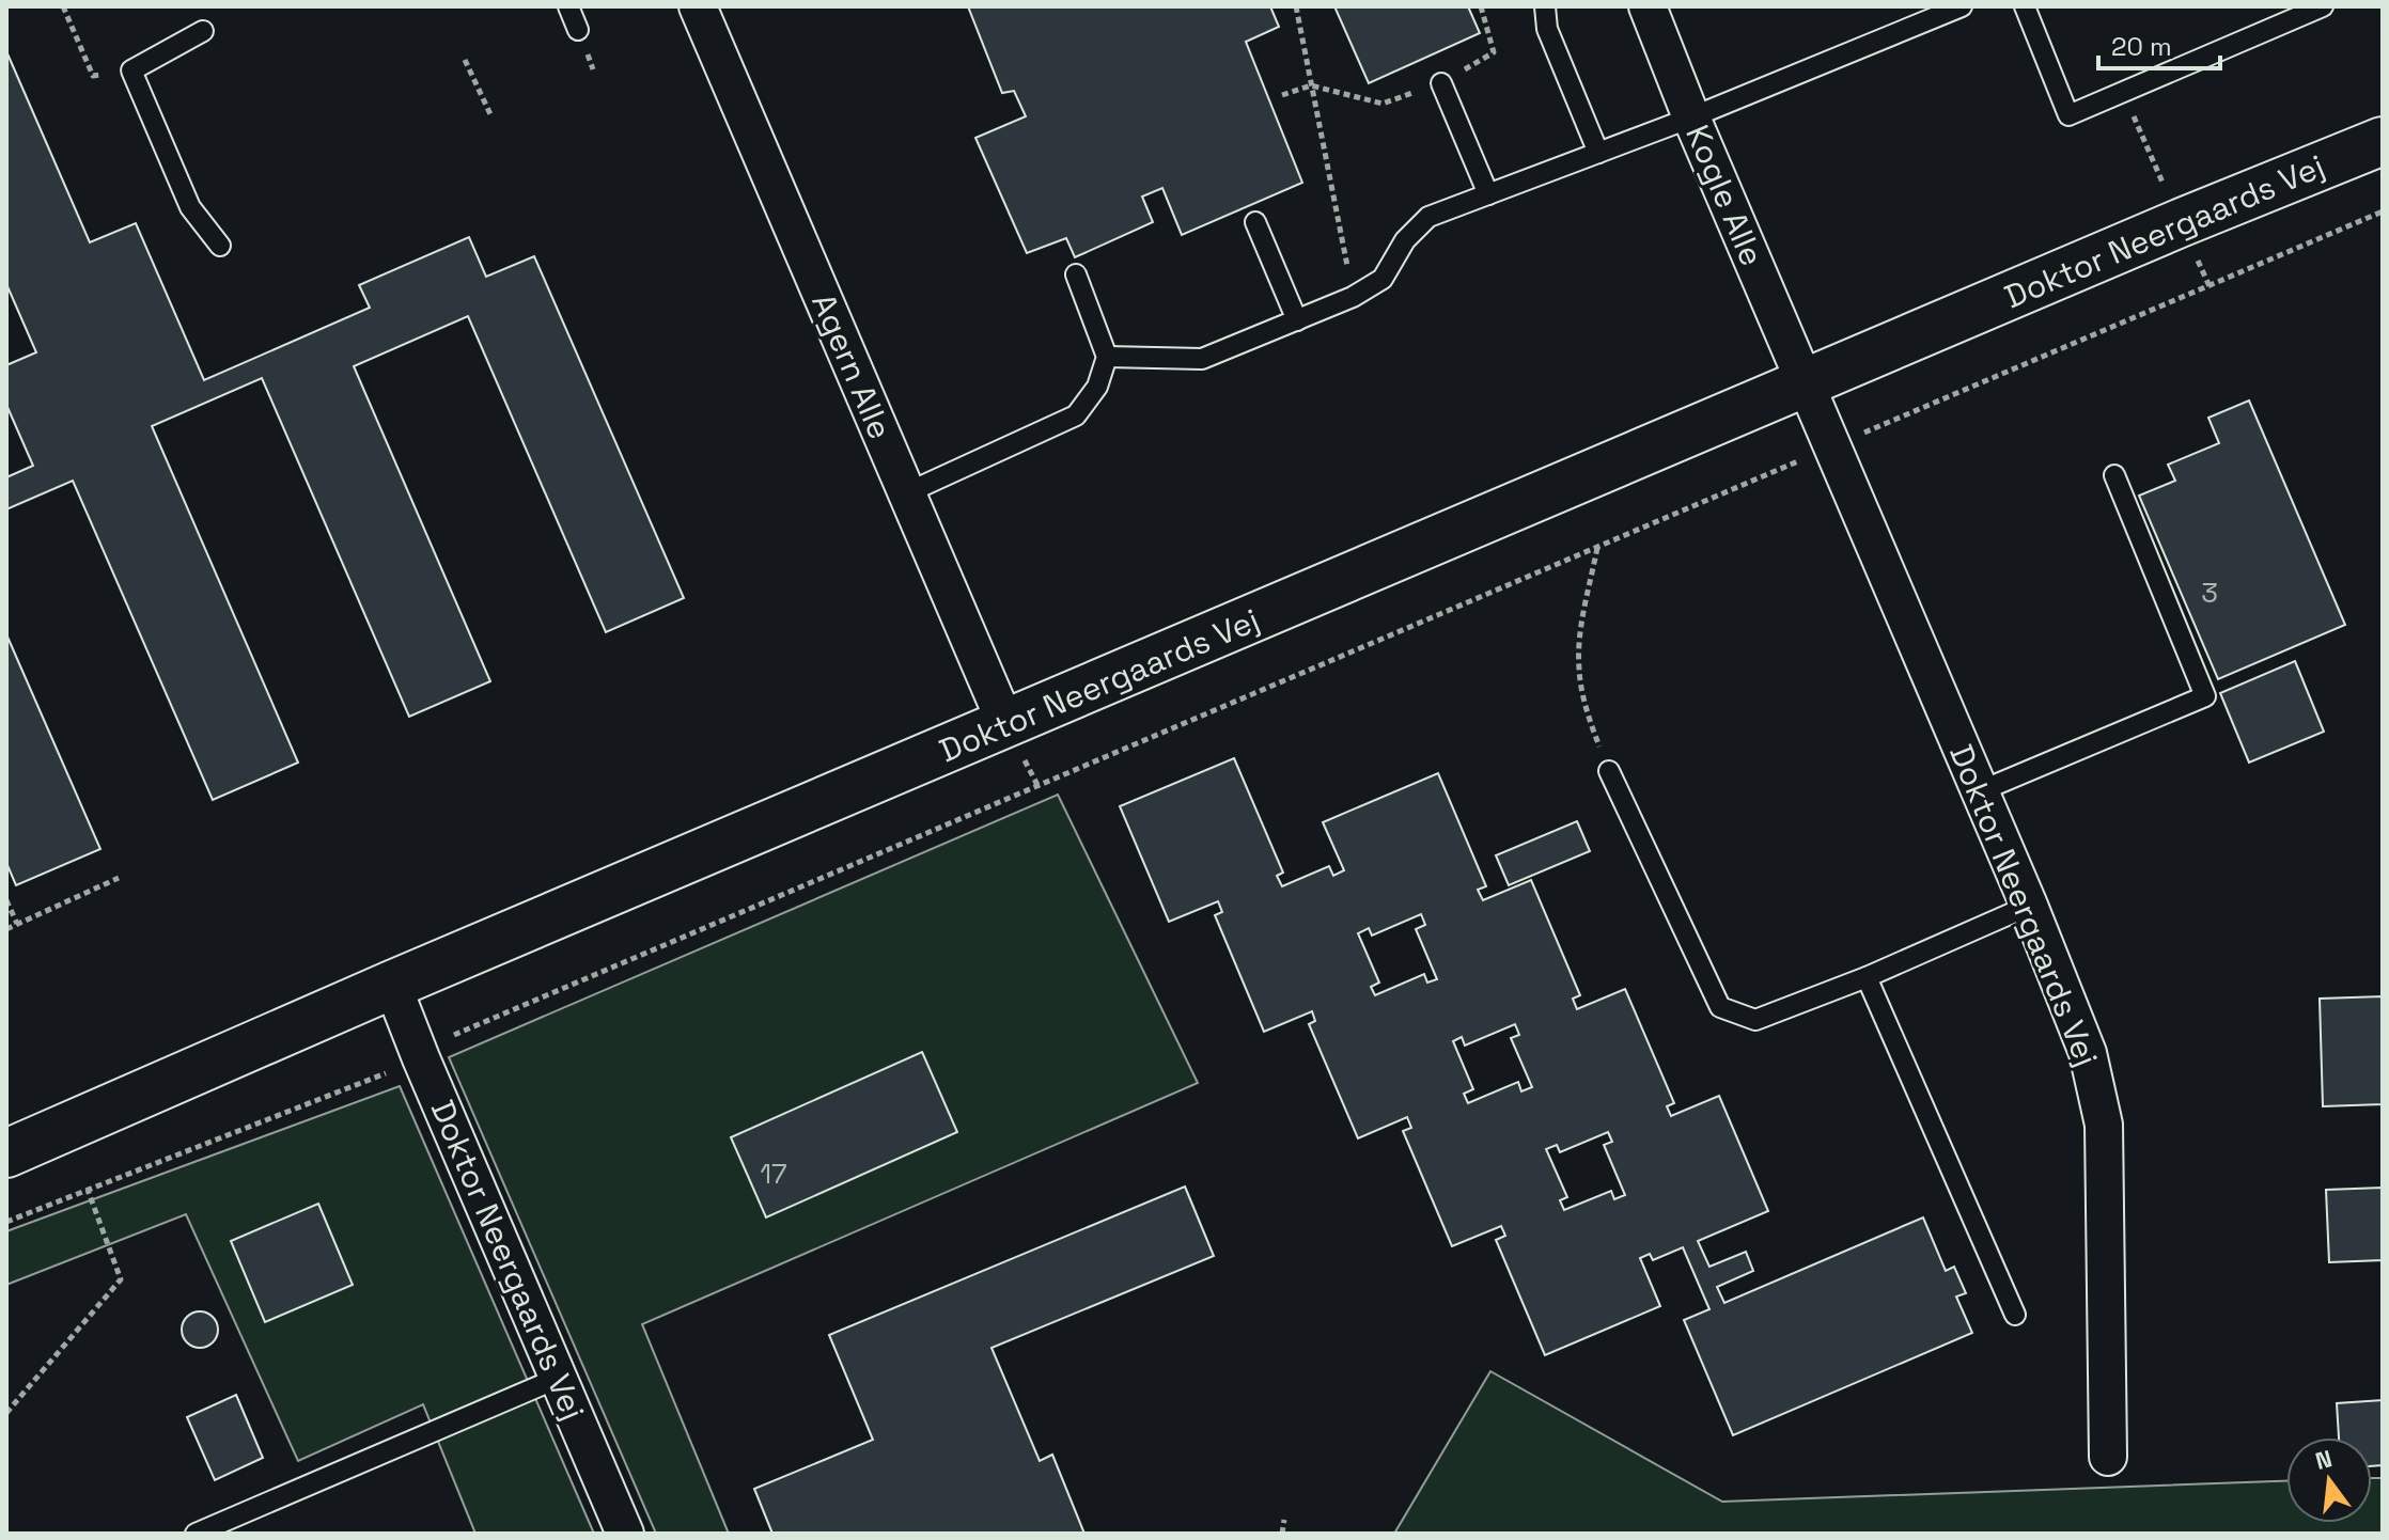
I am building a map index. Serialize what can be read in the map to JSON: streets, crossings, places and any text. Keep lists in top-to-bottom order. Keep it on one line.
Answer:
{"streets":{"street":["Kogle Alle","Doktor Neergaards Vej","Agern Alle"]},"crossings":[["Kogle Alle","Doktor Neergaards Vej"],["Doktor Neergaards Vej","Agern Alle"]],"house_numbers":["3","17"],"scale_bar":"20 m","north":"top"}
